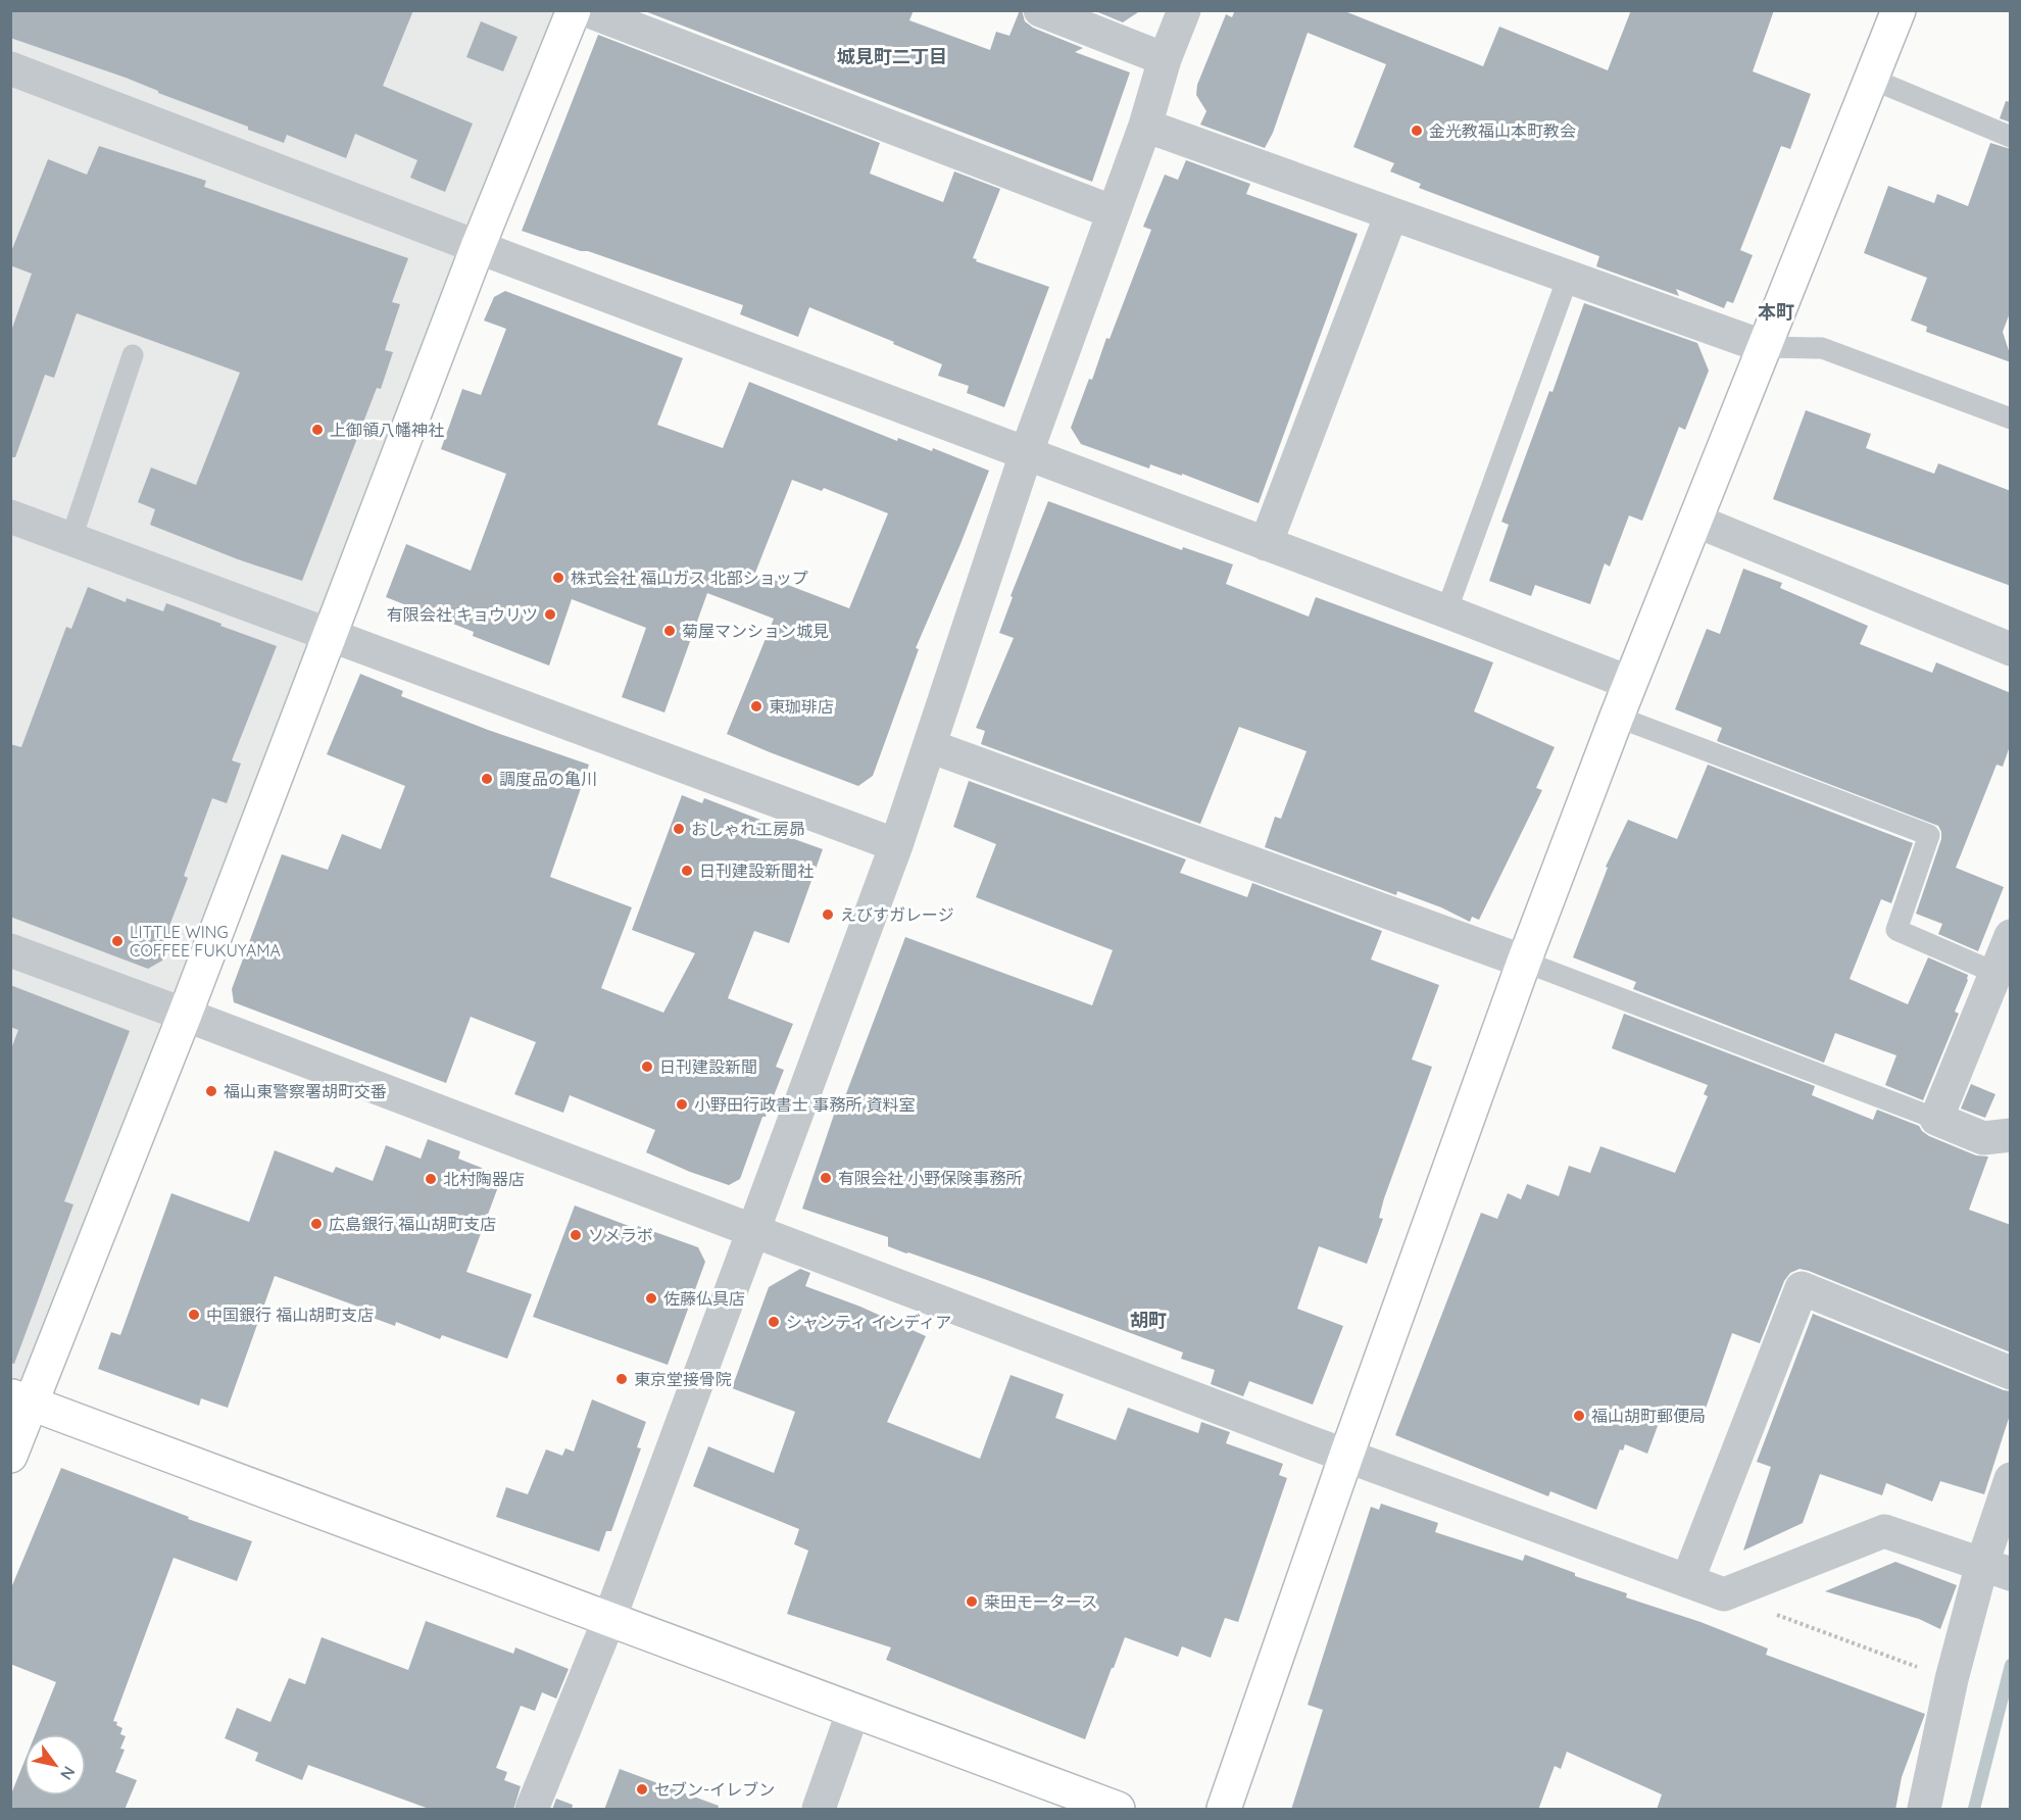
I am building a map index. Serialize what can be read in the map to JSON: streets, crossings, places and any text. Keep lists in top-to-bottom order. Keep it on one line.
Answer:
{"districts":["城見町二丁目","本町","胡町"],"places":["金光教福山本町教会","上御領八幡神社","株式会社 福山ガス 北部ショップ","有限会社 キョウリツ","菊屋マンション城見","東珈琲店","調度品の亀川","おしゃれ工房昴","日刊建設新聞社","えびすガレージ","LITTLE WING COFFEE FUKUYAMA","日刊建設新聞","福山東警察署胡町交番","小野田行政書士 事務所 資料室","有限会社 小野保険事務所","北村陶器店","広島銀行 福山胡町支店","ソメラボ","佐藤仏具店","中国銀行 福山胡町支店","シャンティ インディア","東京堂接骨院","福山胡町郵便局","桒田モータース","セブン-イレブン"],"north":"bottom right"}
